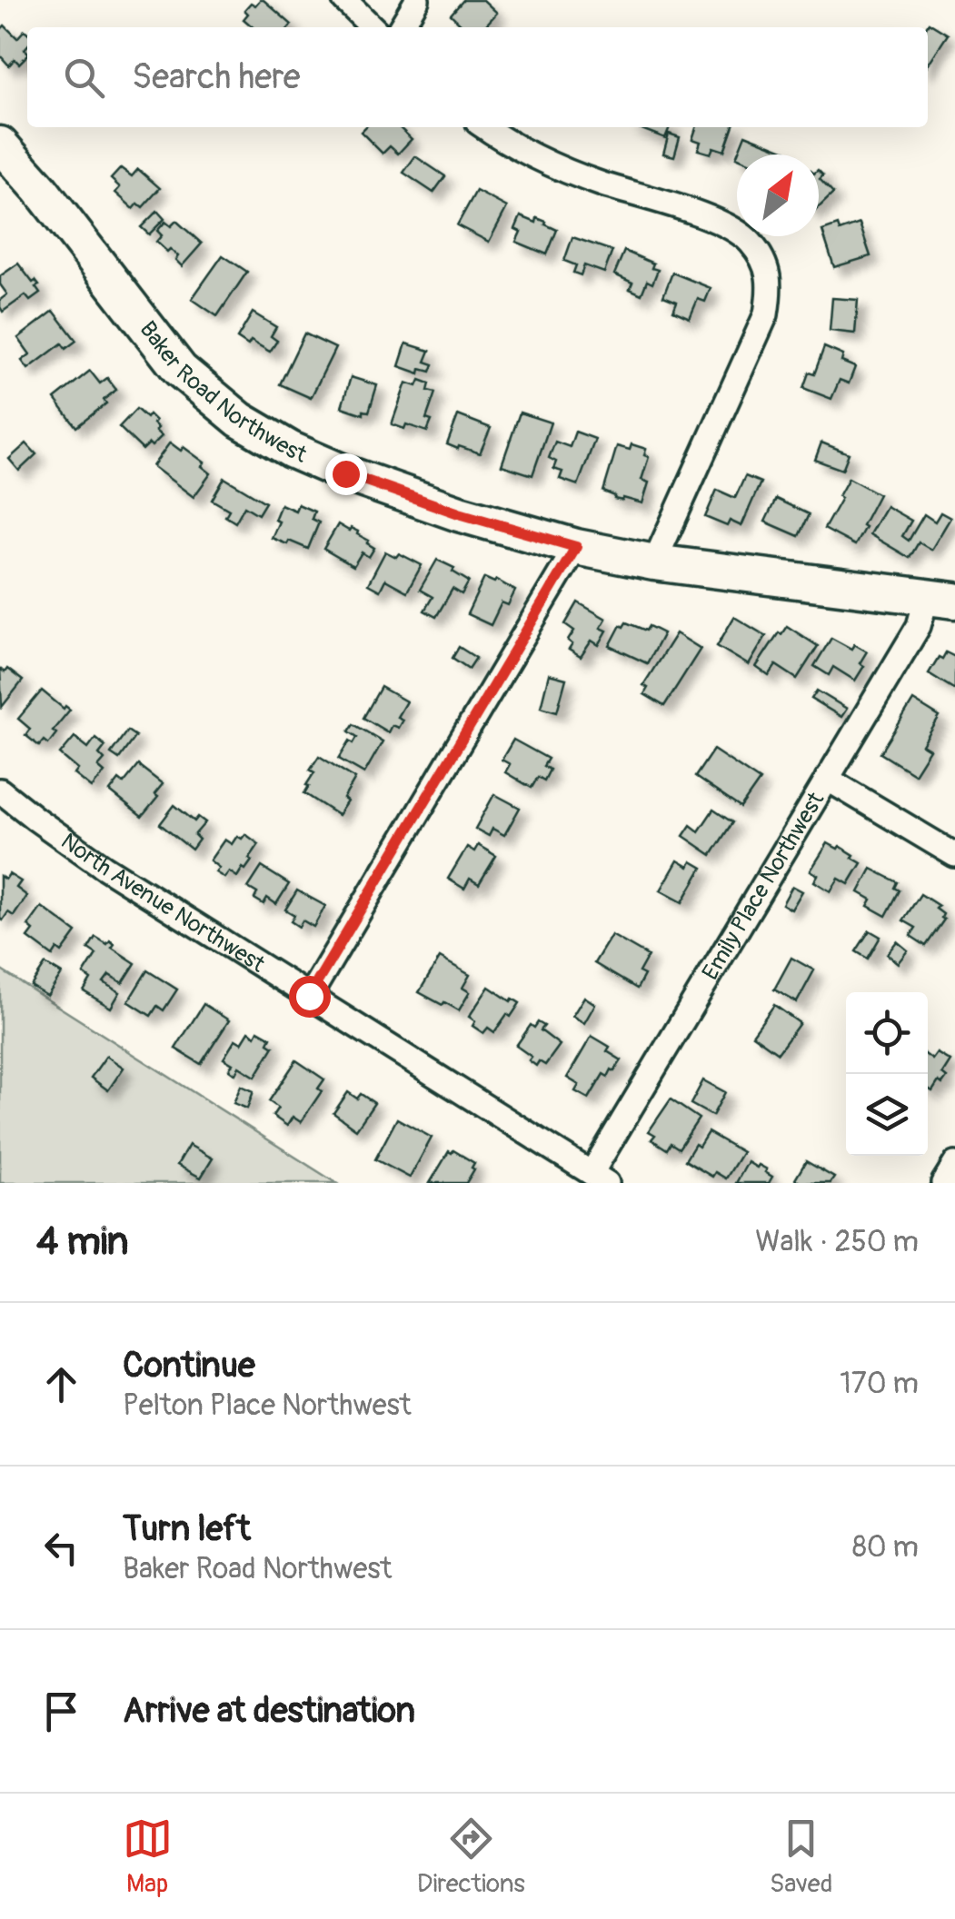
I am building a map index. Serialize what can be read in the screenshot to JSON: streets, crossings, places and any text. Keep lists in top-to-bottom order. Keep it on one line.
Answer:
{"streets":{"street":["Baker Road Northwest","Emily Place Northwest","North Avenue Northwest"]},"crossings":[["Baker Road Northwest","Emily Place Northwest"],["Emily Place Northwest","North Avenue Northwest"]],"north":"top right","page":{"search":"Search here","heading":["4 min","Walk · 250 m"],"list":[["Continue","Pelton Place Northwest","170 m"],["Turn left","Baker Road Northwest","80 m"],"Arrive at destination"],"nav":["Map","Directions","Saved"]}}
